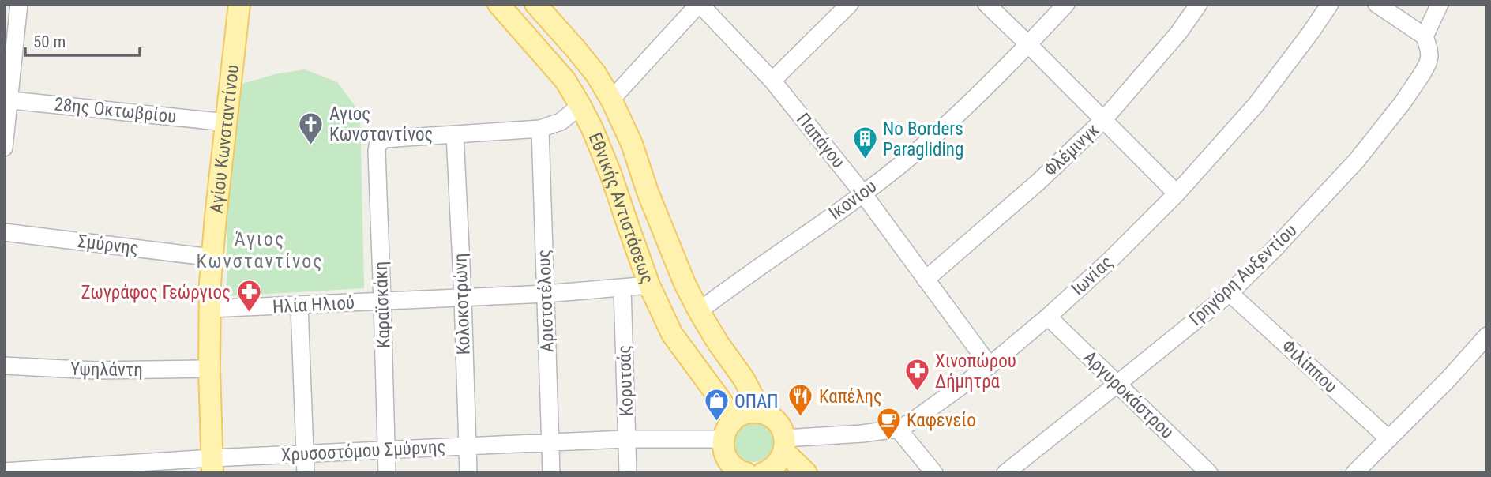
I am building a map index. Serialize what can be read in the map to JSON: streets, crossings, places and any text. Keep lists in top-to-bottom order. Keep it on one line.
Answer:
{"streets":{"main road":["Αγίου Κωνσταντίνου","Εθνικής Αντιστάσεως"],"street":["28ης Οκτωβρίου","Παπάγου","Φλέμινγκ","Ικονίου","Σμύρνης","Γρηγόρη Αυξεντίου","Ιωνίας","Αριστοτέλους","Κολοκοτρώνη","Ηλία Ηλιού","Καραϊσκάκη","Φιλίππου","Υψηλάντη","Κορυτσάς","Αργυροκάστρου","Χρυσοστόμου Σμύρνης"]},"crossings":[["28ης Οκτωβρίου","Αγίου Κωνσταντίνου"],["Αγίου Κωνσταντίνου","Σμύρνης"],["Αγίου Κωνσταντίνου","Ηλία Ηλιού"],["Αγίου Κωνσταντίνου","Υψηλάντη"],["Αγίου Κωνσταντίνου","Χρυσοστόμου Σμύρνης"],["Παπάγου","Φλέμινγκ"],["Παπάγου","Ικονίου"],["Παπάγου","Ιωνίας"],["Ικονίου","Εθνικής Αντιστάσεως"],["Εθνικής Αντιστάσεως","Ηλία Ηλιού"],["Εθνικής Αντιστάσεως","Χρυσοστόμου Σμύρνης"],["Γρηγόρη Αυξεντίου","Φιλίππου"],["Γρηγόρη Αυξεντίου","Αργυροκάστρου"],["Ιωνίας","Αργυροκάστρου"],["Αριστοτέλους","Ηλία Ηλιού"],["Αριστοτέλους","Χρυσοστόμου Σμύρνης"],["Κολοκοτρώνη","Ηλία Ηλιού"],["Κολοκοτρώνη","Καραϊσκάκη"],["Κολοκοτρώνη","Χρυσοστόμου Σμύρνης"],["Ηλία Ηλιού","Καραϊσκάκη"],["Ηλία Ηλιού","Κορυτσάς"],["Καραϊσκάκη","Χρυσοστόμου Σμύρνης"],["Κορυτσάς","Χρυσοστόμου Σμύρνης"]],"districts":["Άγιος Κωνσταντίνος"],"places":{"church":["Αγιος Κωνσταντίνος"],"building":["No Borders Paragliding"],"pharmacy":["Ζωγράφος Γεώργιος","Χινοπώρου Δήμητρα"],"restaurant":["Καπέλης"],"shop":["ΟΠΑΠ"],"cafe":["Καφενείο"]},"scale_bar":"50 m"}
